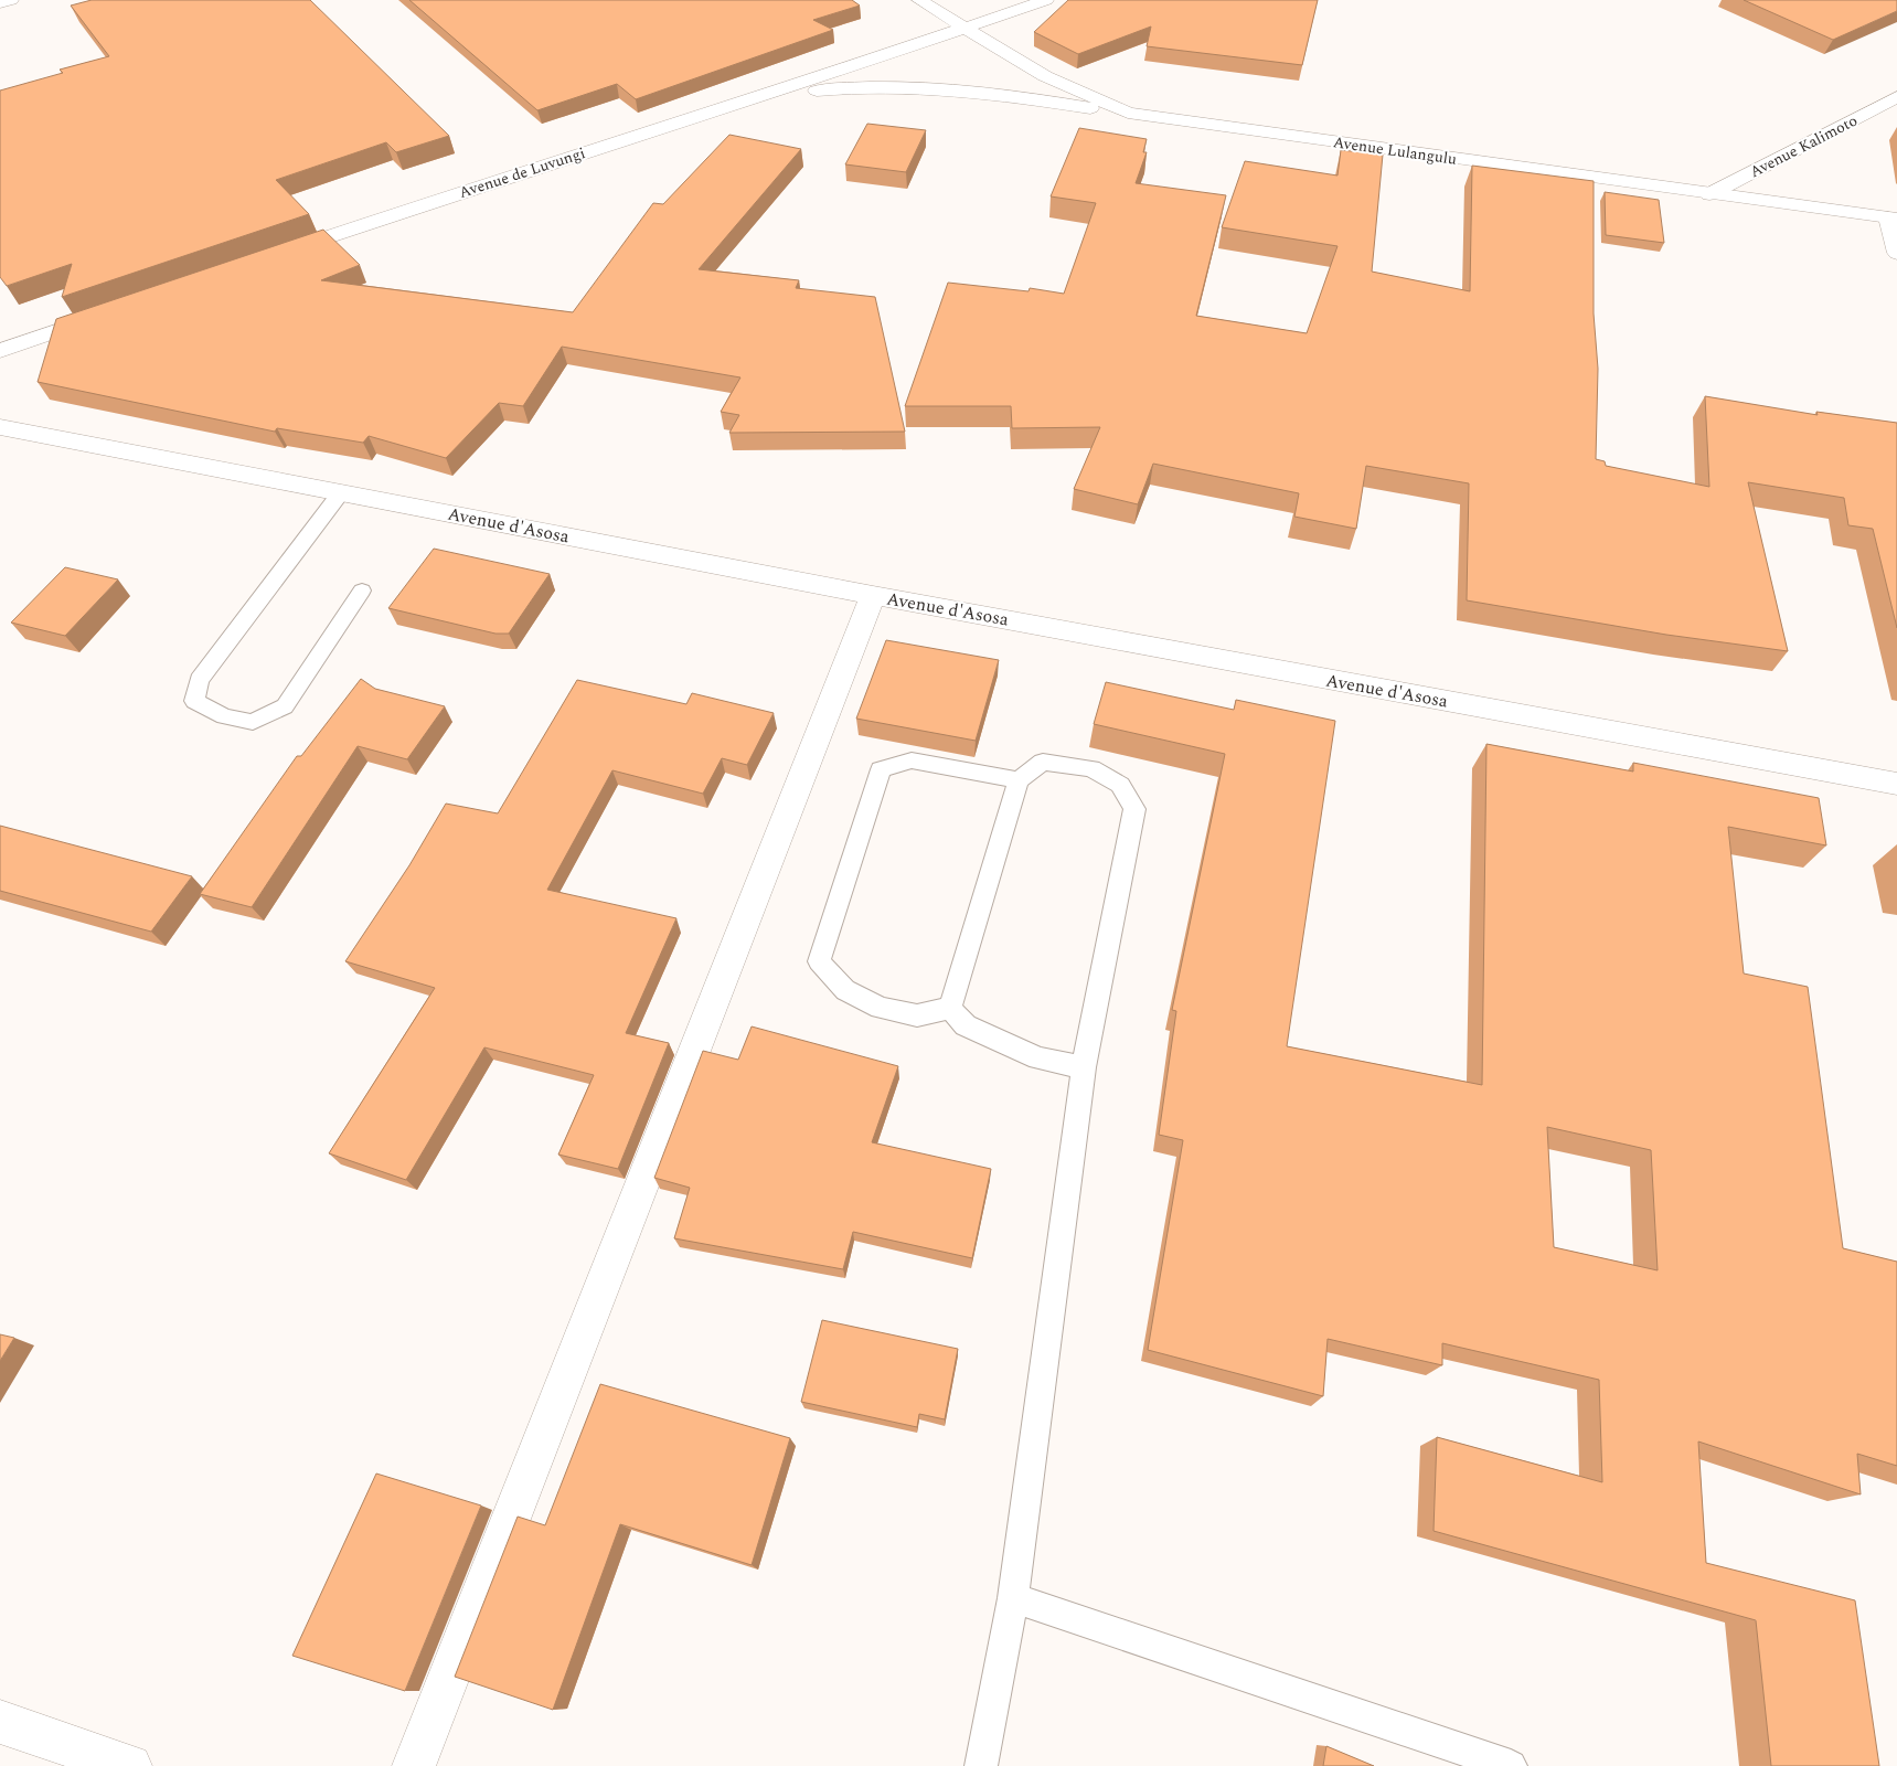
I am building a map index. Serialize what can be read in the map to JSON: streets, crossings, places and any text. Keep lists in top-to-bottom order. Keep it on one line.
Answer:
{"streets":{"main road":["Avenue Kalimoto","Avenue Lulangulu","Avenue de Luvungi","Avenue d'Asosa"]},"crossings":[["Avenue Kalimoto","Avenue Lulangulu"],["Avenue Lulangulu","Avenue de Luvungi"]]}
